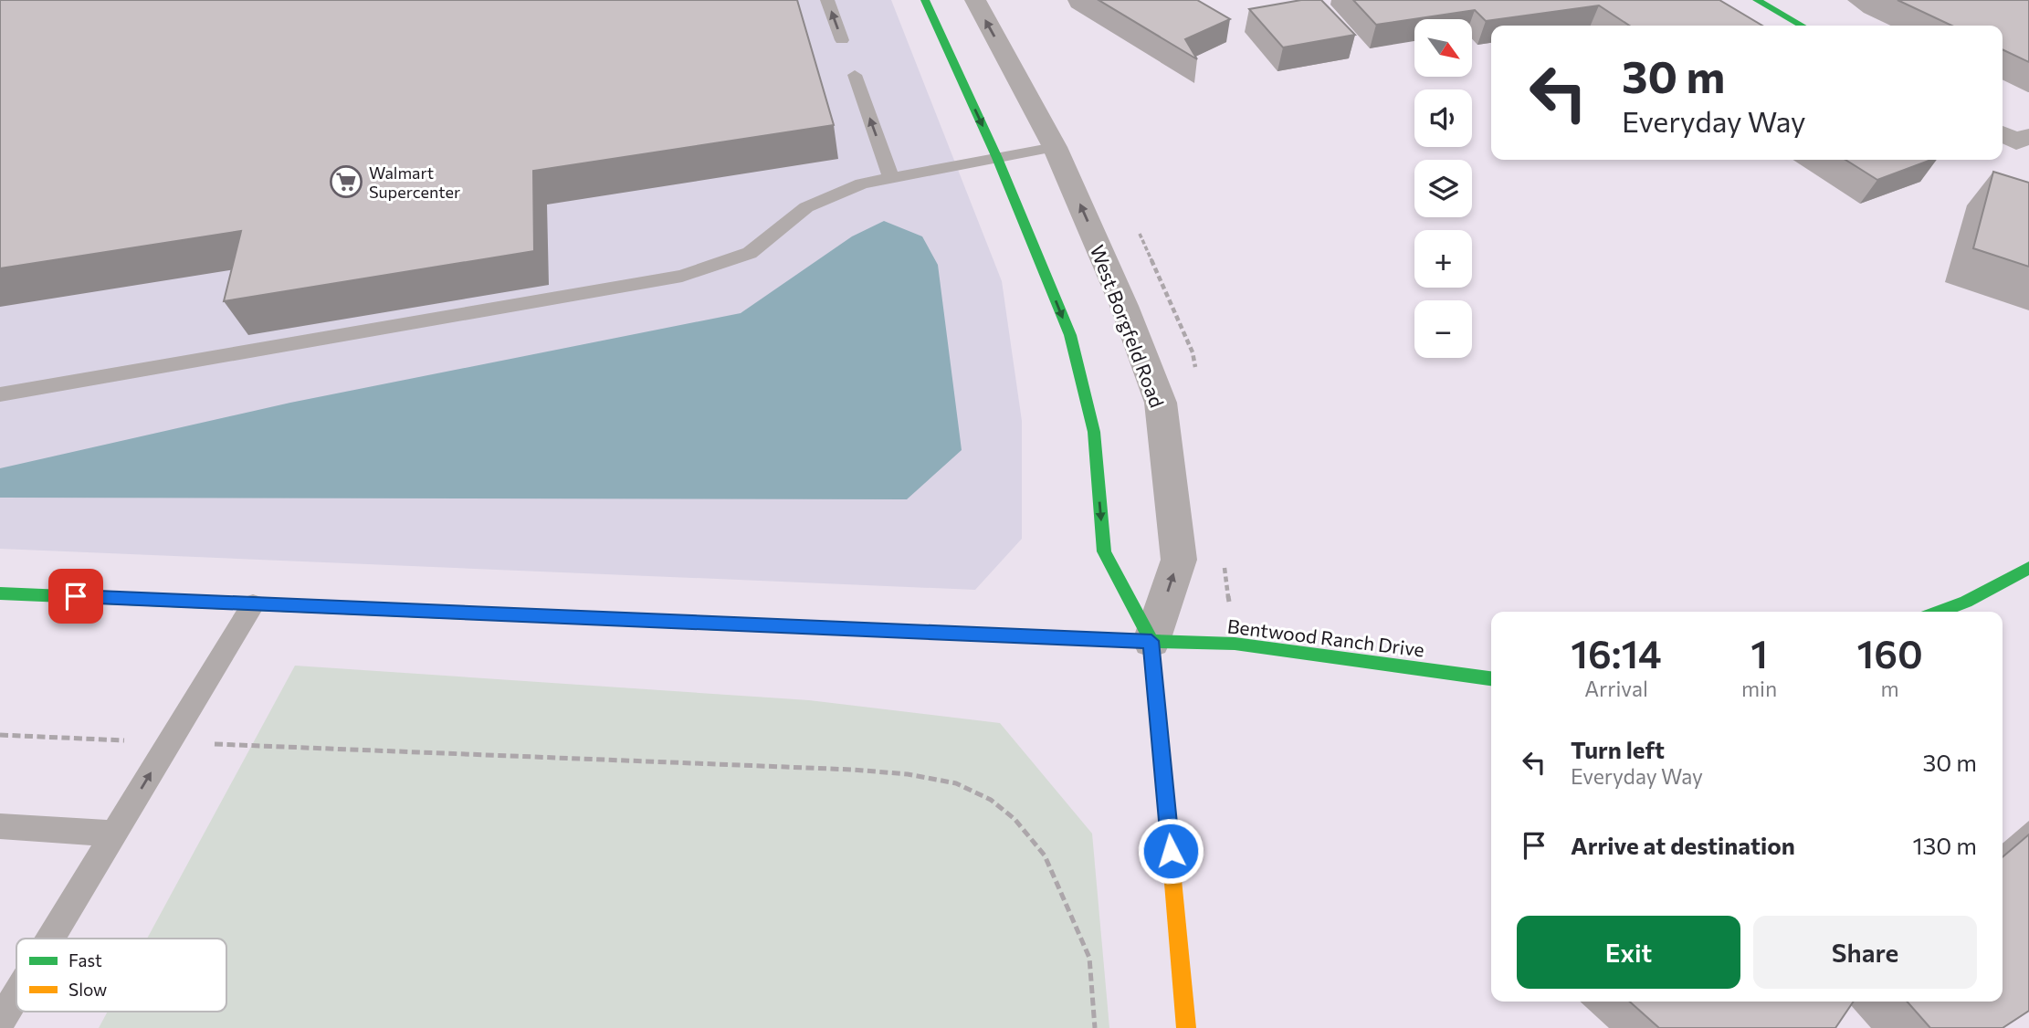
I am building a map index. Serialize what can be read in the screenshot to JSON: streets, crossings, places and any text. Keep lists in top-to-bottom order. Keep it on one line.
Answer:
{"streets":{"street":["West Borgfeld Road","Bentwood Ranch Drive"]},"crossings":[["West Borgfeld Road","Bentwood Ranch Drive"]],"places":{"supermarket":["Walmart Supercenter"]},"legend":["Fast","Slow"],"north":"bottom right","page":{"map_buttons":["+","−"],"turn":["30 m","Everyday Way"],"eta":["16:14","Arrival","1","min","160","m"],"list":[{"name":"Turn left","note":"Everyday Way","value":"30 m"},{"name":"Arrive at destination","value":"130 m"}],"buttons":["Exit","Share"]}}
